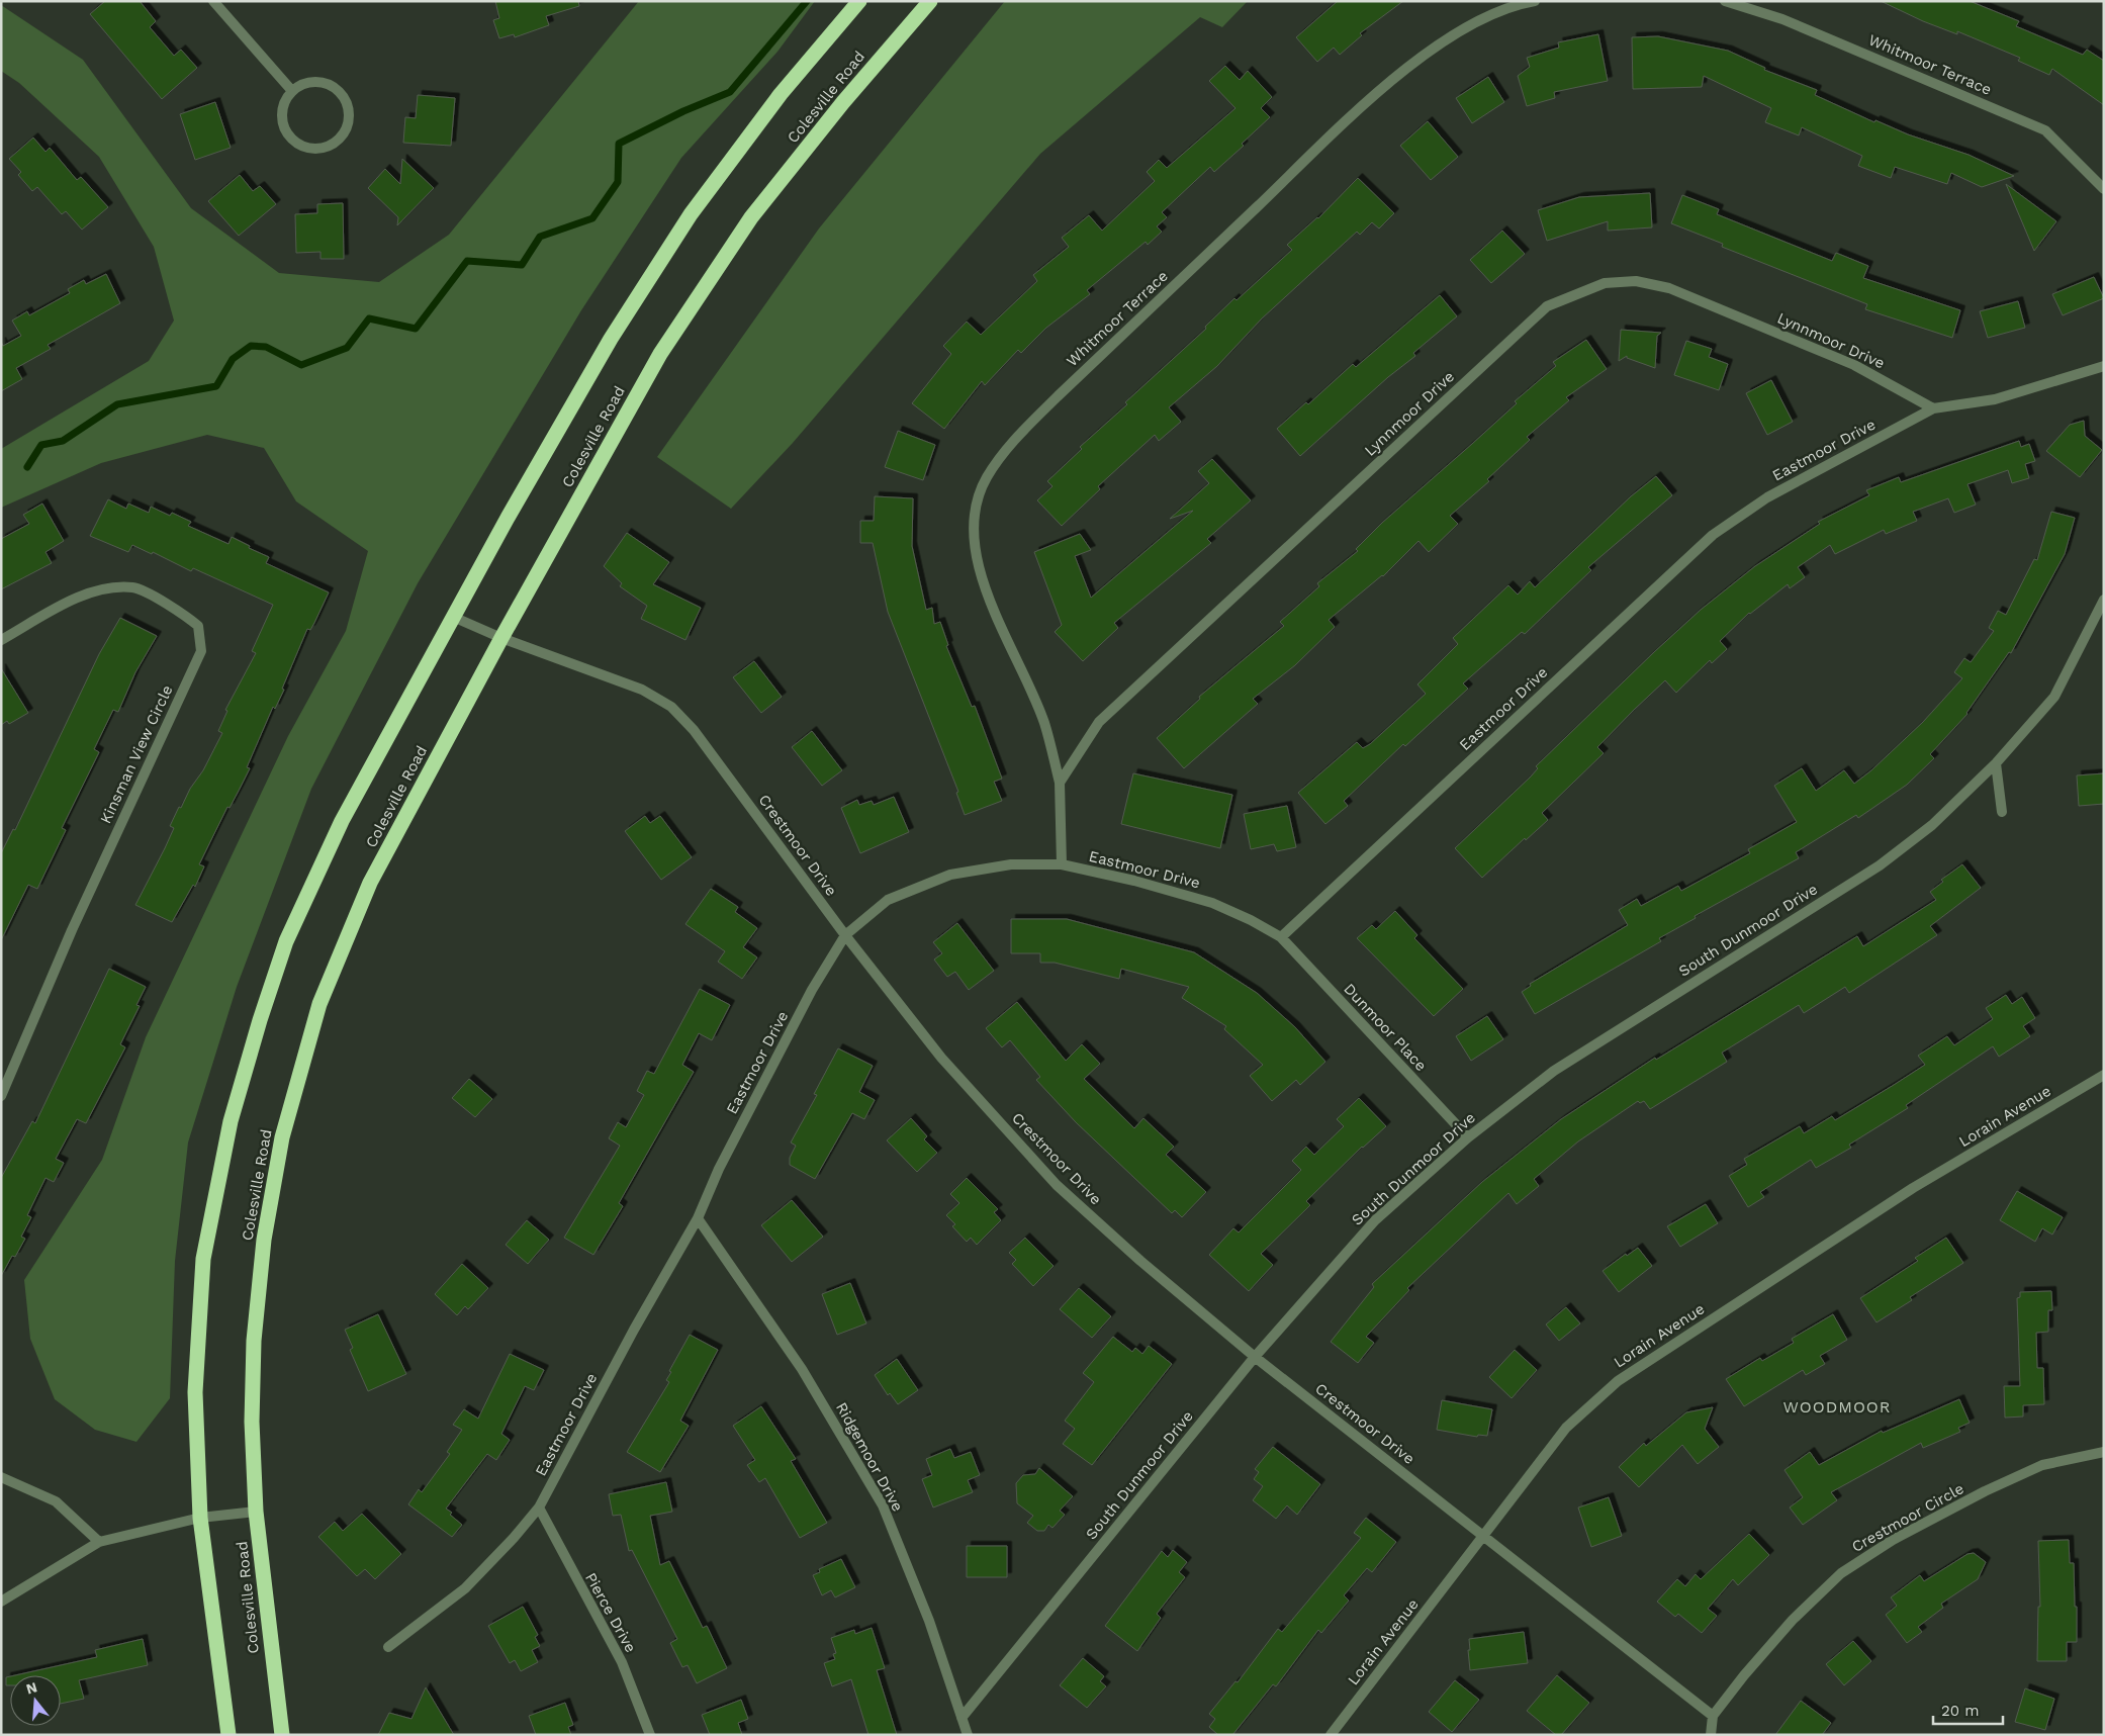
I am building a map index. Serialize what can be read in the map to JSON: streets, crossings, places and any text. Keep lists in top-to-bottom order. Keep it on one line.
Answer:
{"streets":{"highway":["Colesville Road"],"street":["Whitmoor Terrace","Lynnmoor Drive","Eastmoor Drive","Kinsman View Circle","Crestmoor Drive","South Dunmoor Drive","Dunmoor Place","Lorain Avenue","Ridgemoor Drive","Crestmoor Circle","Pierce Drive"]},"crossings":[["Whitmoor Terrace","Lynnmoor Drive"],["Colesville Road","Crestmoor Drive"],["Lynnmoor Drive","Eastmoor Drive"],["Eastmoor Drive","Crestmoor Drive"],["Eastmoor Drive","Dunmoor Place"],["Eastmoor Drive","Ridgemoor Drive"],["Eastmoor Drive","Pierce Drive"],["Crestmoor Drive","South Dunmoor Drive"],["Crestmoor Drive","Lorain Avenue"],["Crestmoor Drive","Crestmoor Circle"],["South Dunmoor Drive","Dunmoor Place"],["South Dunmoor Drive","Ridgemoor Drive"]],"districts":["WOODMOOR"],"scale_bar":"20 m","north":"top"}
